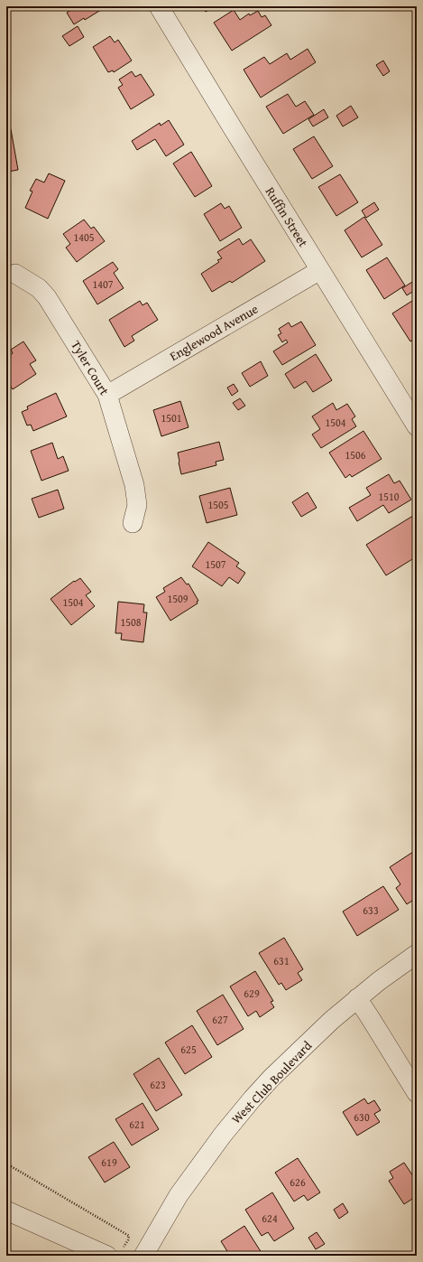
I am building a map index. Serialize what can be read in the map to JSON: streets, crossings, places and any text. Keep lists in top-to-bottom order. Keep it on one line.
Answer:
{"streets":{"street":["Ruffin Street","Englewood Avenue","Tyler Court","West Club Boulevard"]},"crossings":[["Ruffin Street","Englewood Avenue"],["Englewood Avenue","Tyler Court"]],"house_numbers":["1405","1407","1501","1504","1506","1510","1505","1507","1509","1504","1508","633","631","629","627","625","623","630","621","619","626","624"]}
